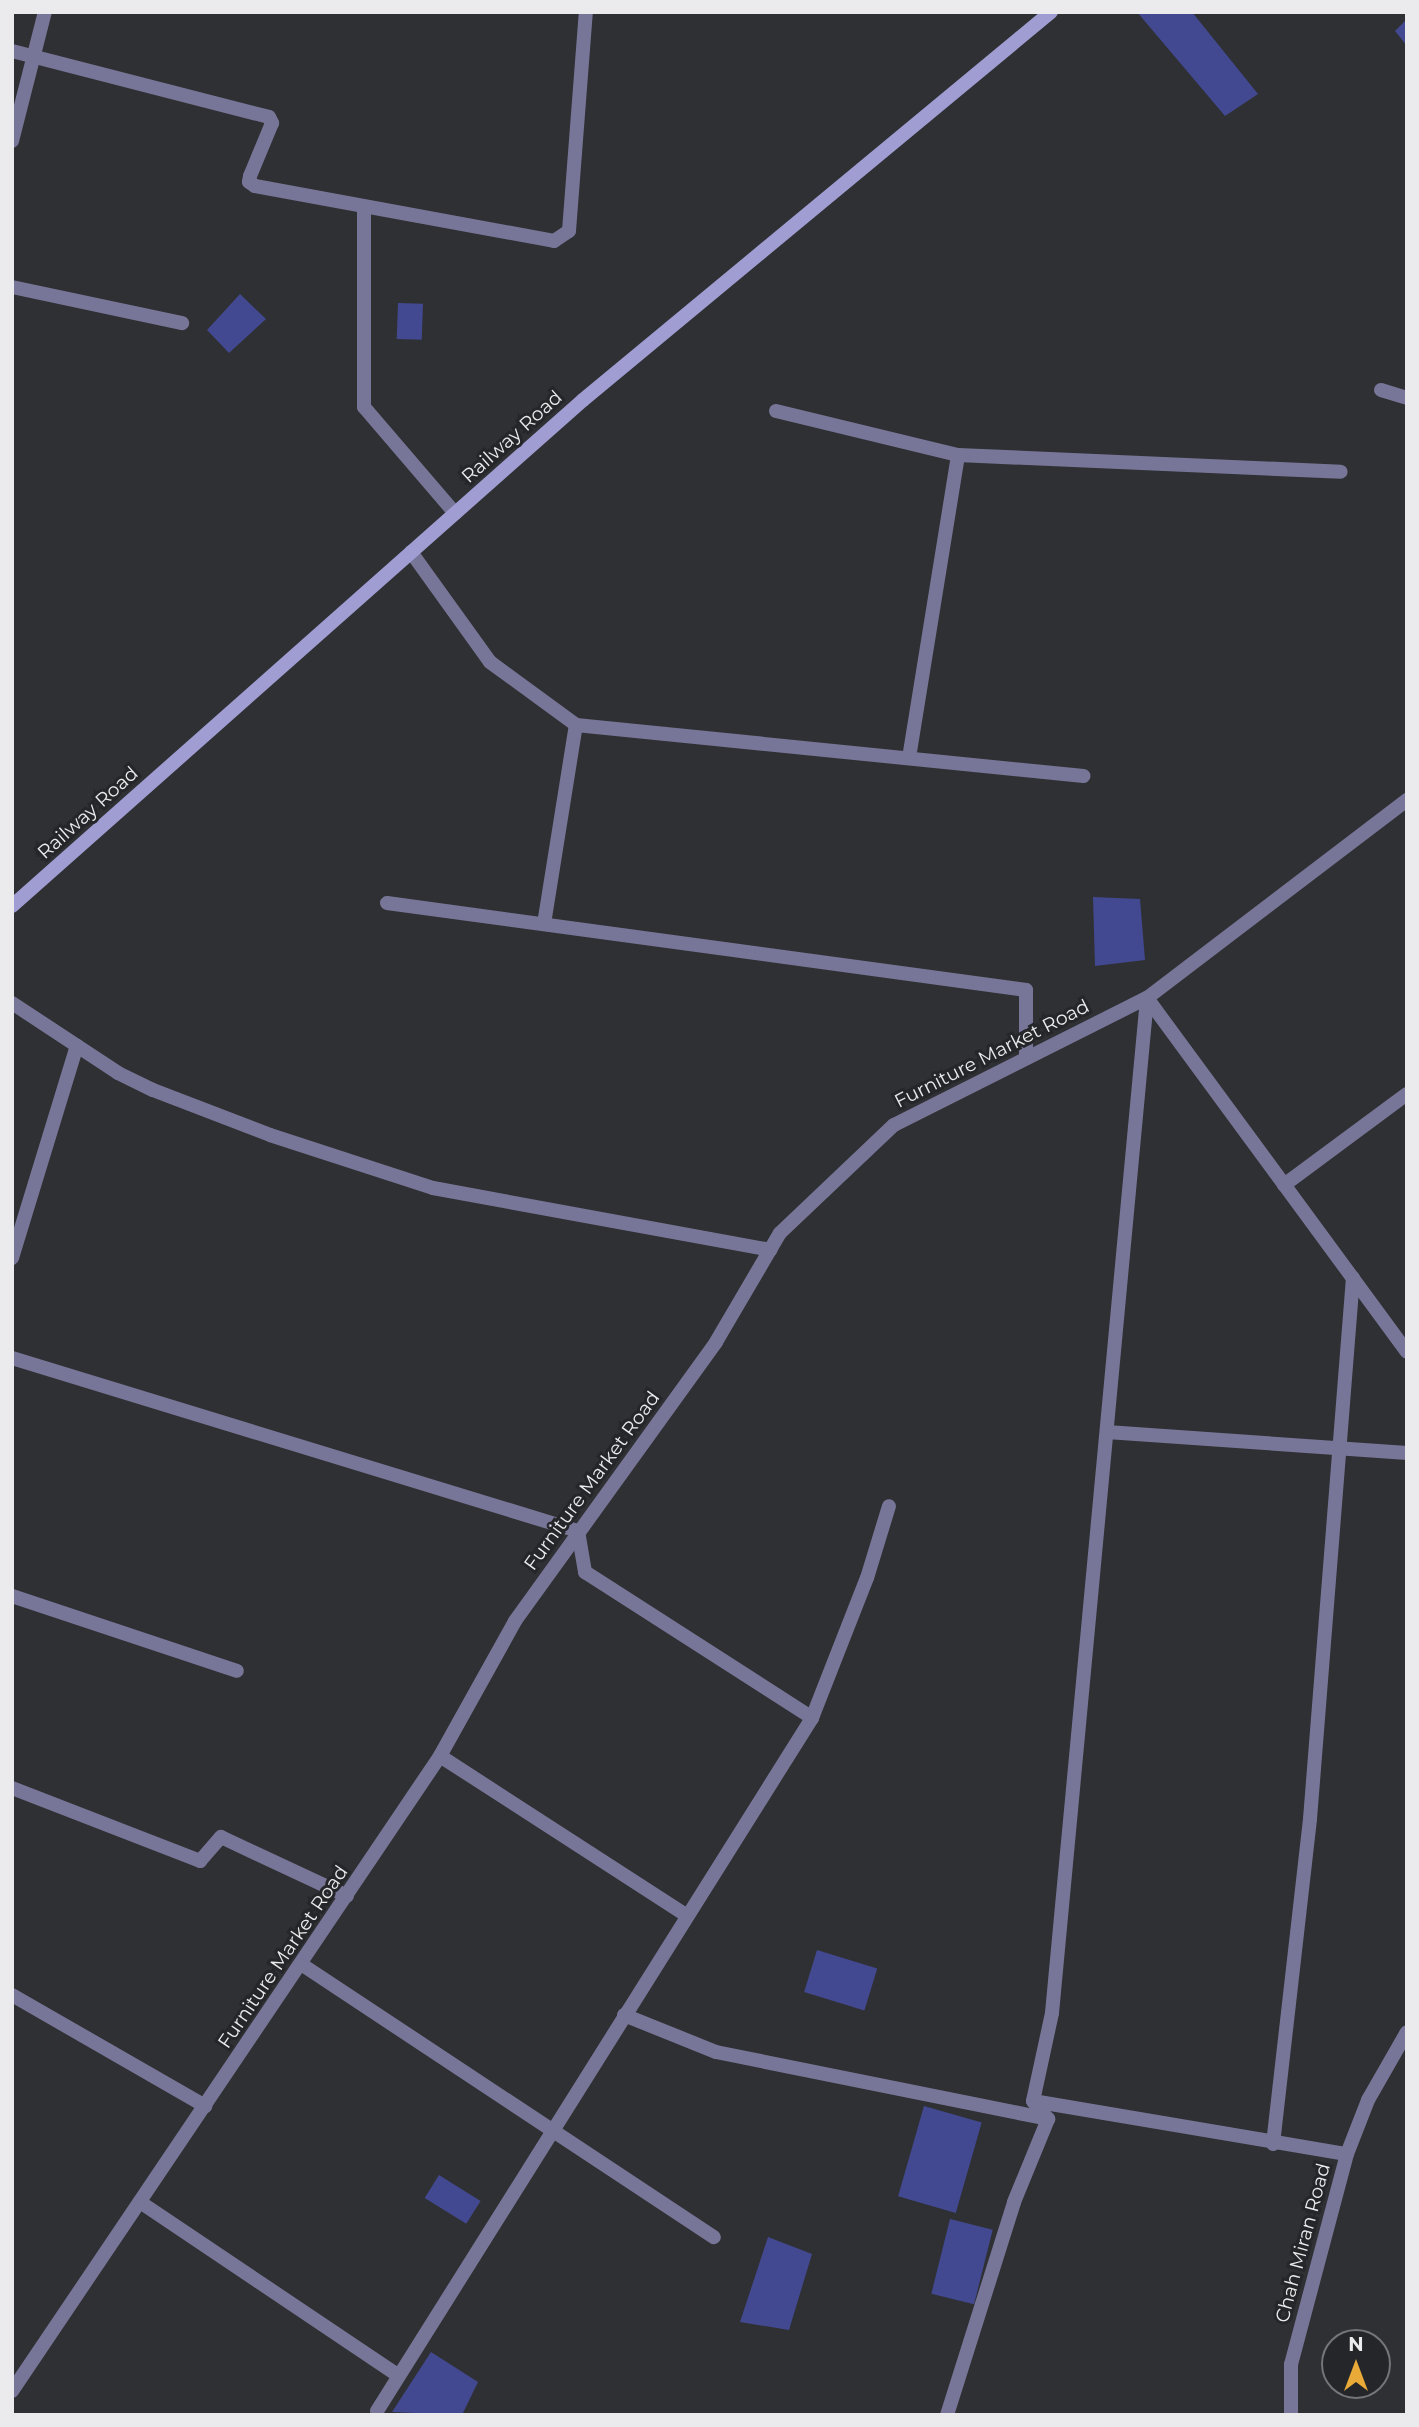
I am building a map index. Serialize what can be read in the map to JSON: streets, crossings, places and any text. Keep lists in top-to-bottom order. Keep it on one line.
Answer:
{"streets":{"street":["Railway Road","Furniture Market Road","Chah Miran Road"]},"north":"top"}
